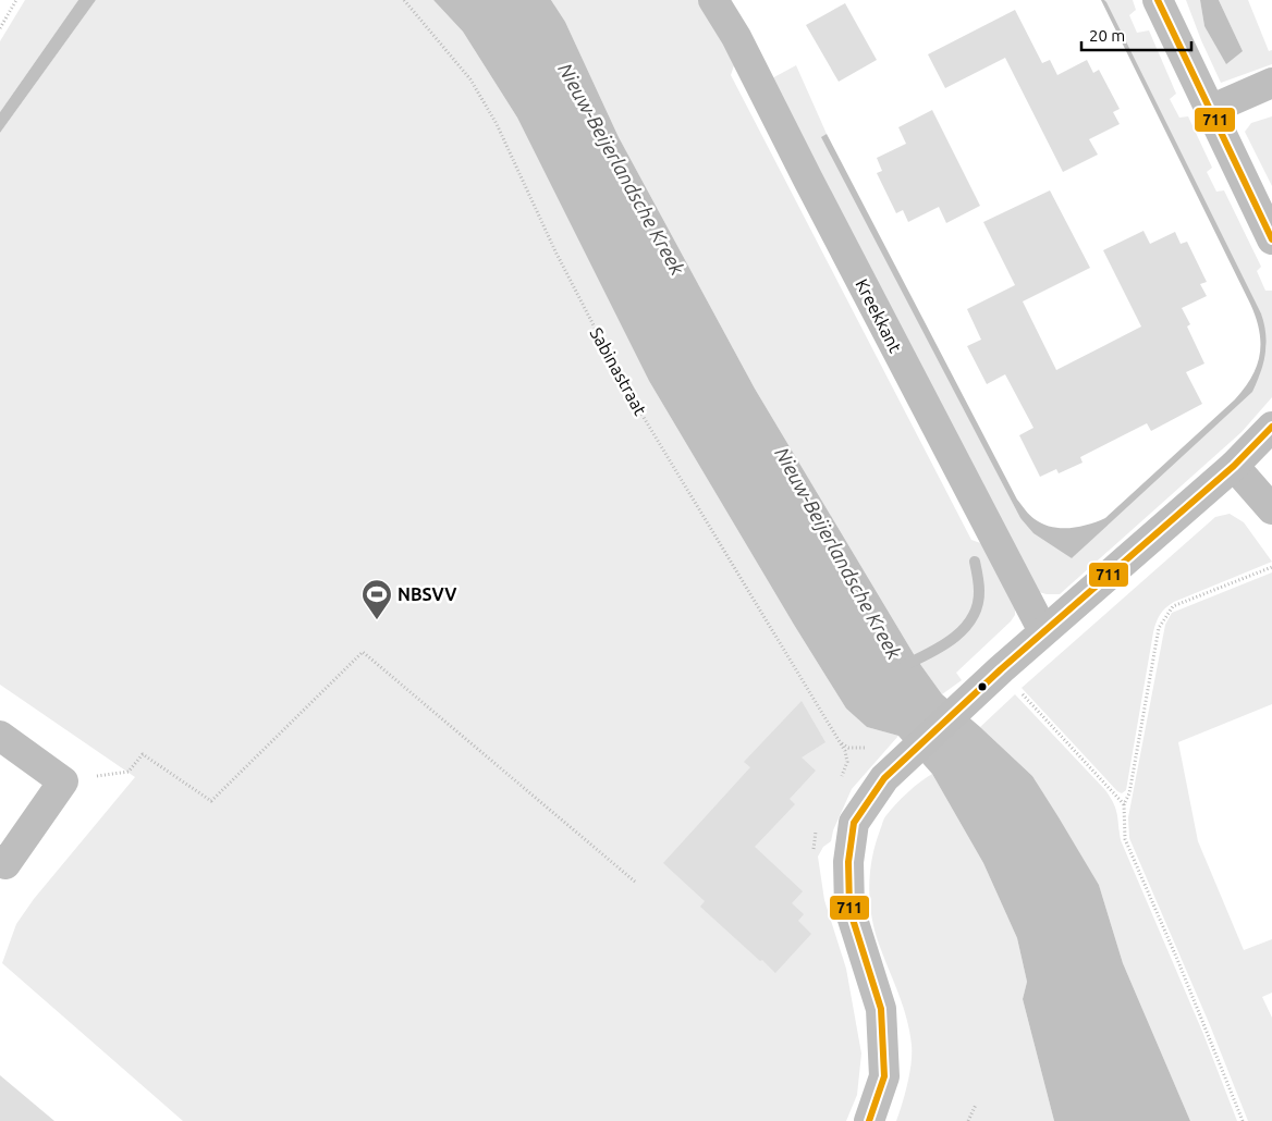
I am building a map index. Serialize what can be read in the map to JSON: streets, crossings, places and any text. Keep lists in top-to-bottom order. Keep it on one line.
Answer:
{"streets":{"street":["Kreekkant"],"path":["Sabinastraat"]},"water":["Nieuw-Beijerlandsche Kreek"],"places":{"sports":["NBSVV"]},"lines":["transit line 711"],"scale_bar":"20 m"}
